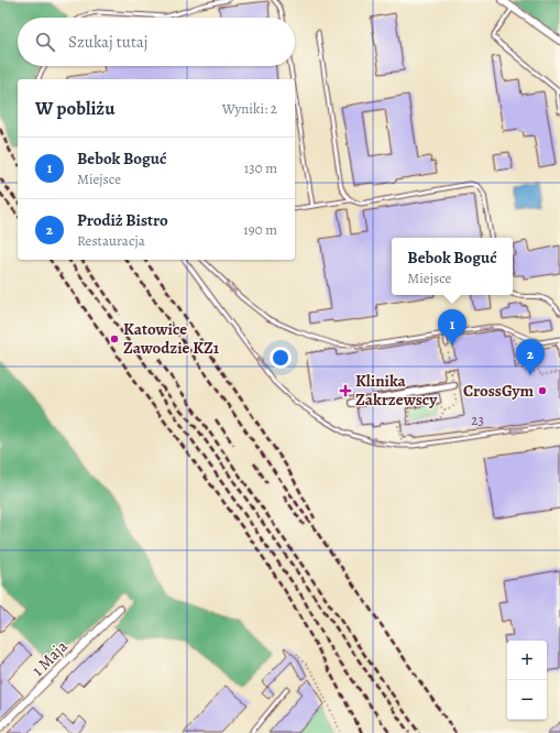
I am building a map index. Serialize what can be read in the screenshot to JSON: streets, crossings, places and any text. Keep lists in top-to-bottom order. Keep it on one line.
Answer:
{"streets":{"street":["1 Maja"]},"places":{"other":["Katowice Zawodzie KZ1","CrossGym"],"health":["Klinika Zakrzewscy"]},"house_numbers":["23"],"page":{"search":"Szukaj tutaj","heading":["W pobliżu","Wyniki: 2"],"list":[{"mark":"1","name":"Bebok Boguć","note":"Miejsce","value":"130 m"},{"mark":"2","name":"Prodiż Bistro","note":"Restauracja","value":"190 m"}],"popup":["Bebok Boguć","Miejsce"],"pins":["1","2"],"map_buttons":["+","−"]}}
